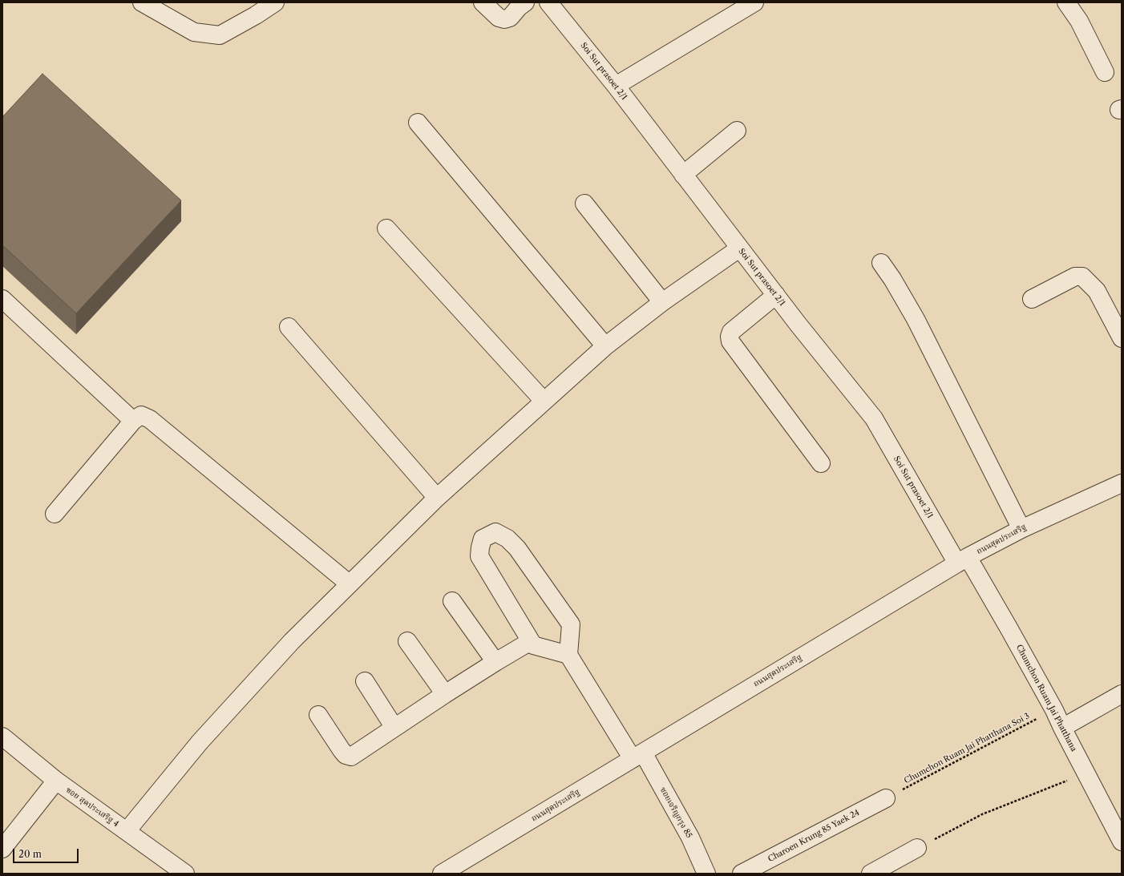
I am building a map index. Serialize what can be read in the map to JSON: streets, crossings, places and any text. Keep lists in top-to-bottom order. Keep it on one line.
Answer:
{"streets":{"street":["Soi Sut prasoet 2/1","ถนนสุดประเสริฐ","Chumchon Ruam Jai Phatthana","ซอย สุดประเสริฐ 4","ซอยเจริญกรุง 85","Charoen Krung 85 Yaek 24"],"path":["Chumchon Ruam Jai Phatthana Soi 3"]},"crossings":[["Soi Sut prasoet 2/1","ถนนสุดประเสริฐ"],["Soi Sut prasoet 2/1","Chumchon Ruam Jai Phatthana"],["ถนนสุดประเสริฐ","Chumchon Ruam Jai Phatthana"],["ถนนสุดประเสริฐ","ซอยเจริญกรุง 85"],["Chumchon Ruam Jai Phatthana","Chumchon Ruam Jai Phatthana Soi 3"],["Chumchon Ruam Jai Phatthana Soi 3","Charoen Krung 85 Yaek 24"]],"scale_bar":"20 m"}
